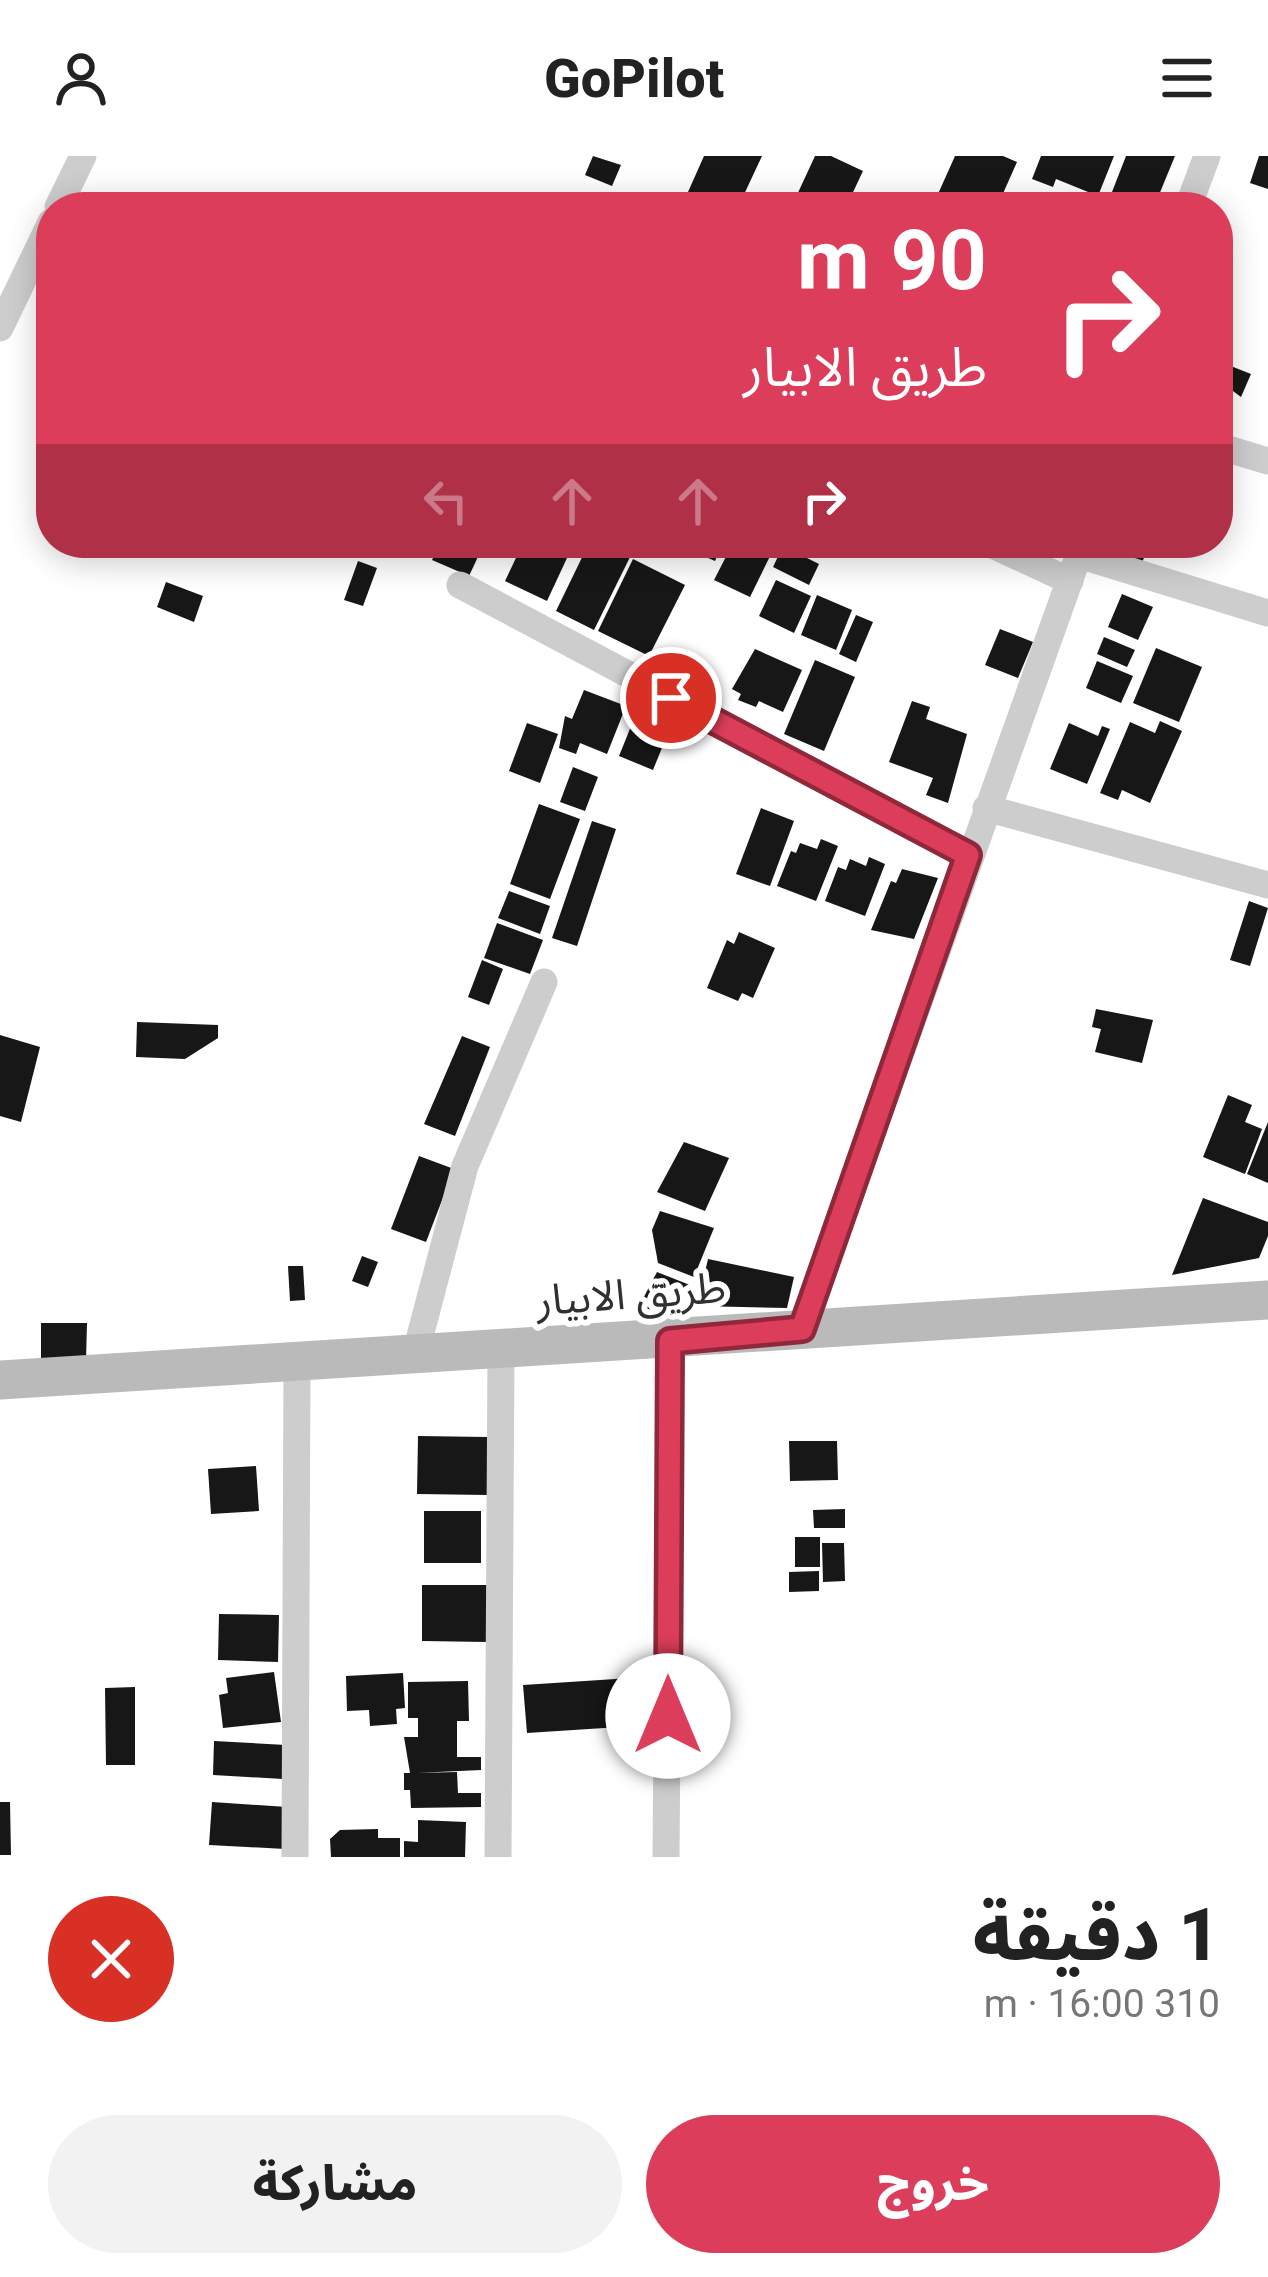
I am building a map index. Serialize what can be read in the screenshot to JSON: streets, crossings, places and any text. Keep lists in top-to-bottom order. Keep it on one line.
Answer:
{"streets":{"main road":["طريق الابيار"]},"page":{"header":"GoPilot","turn":["90 m","طريق الابيار"],"heading":["1 دقيقة","310 m · 16:00"],"buttons":["خروج","مشاركة"]}}
